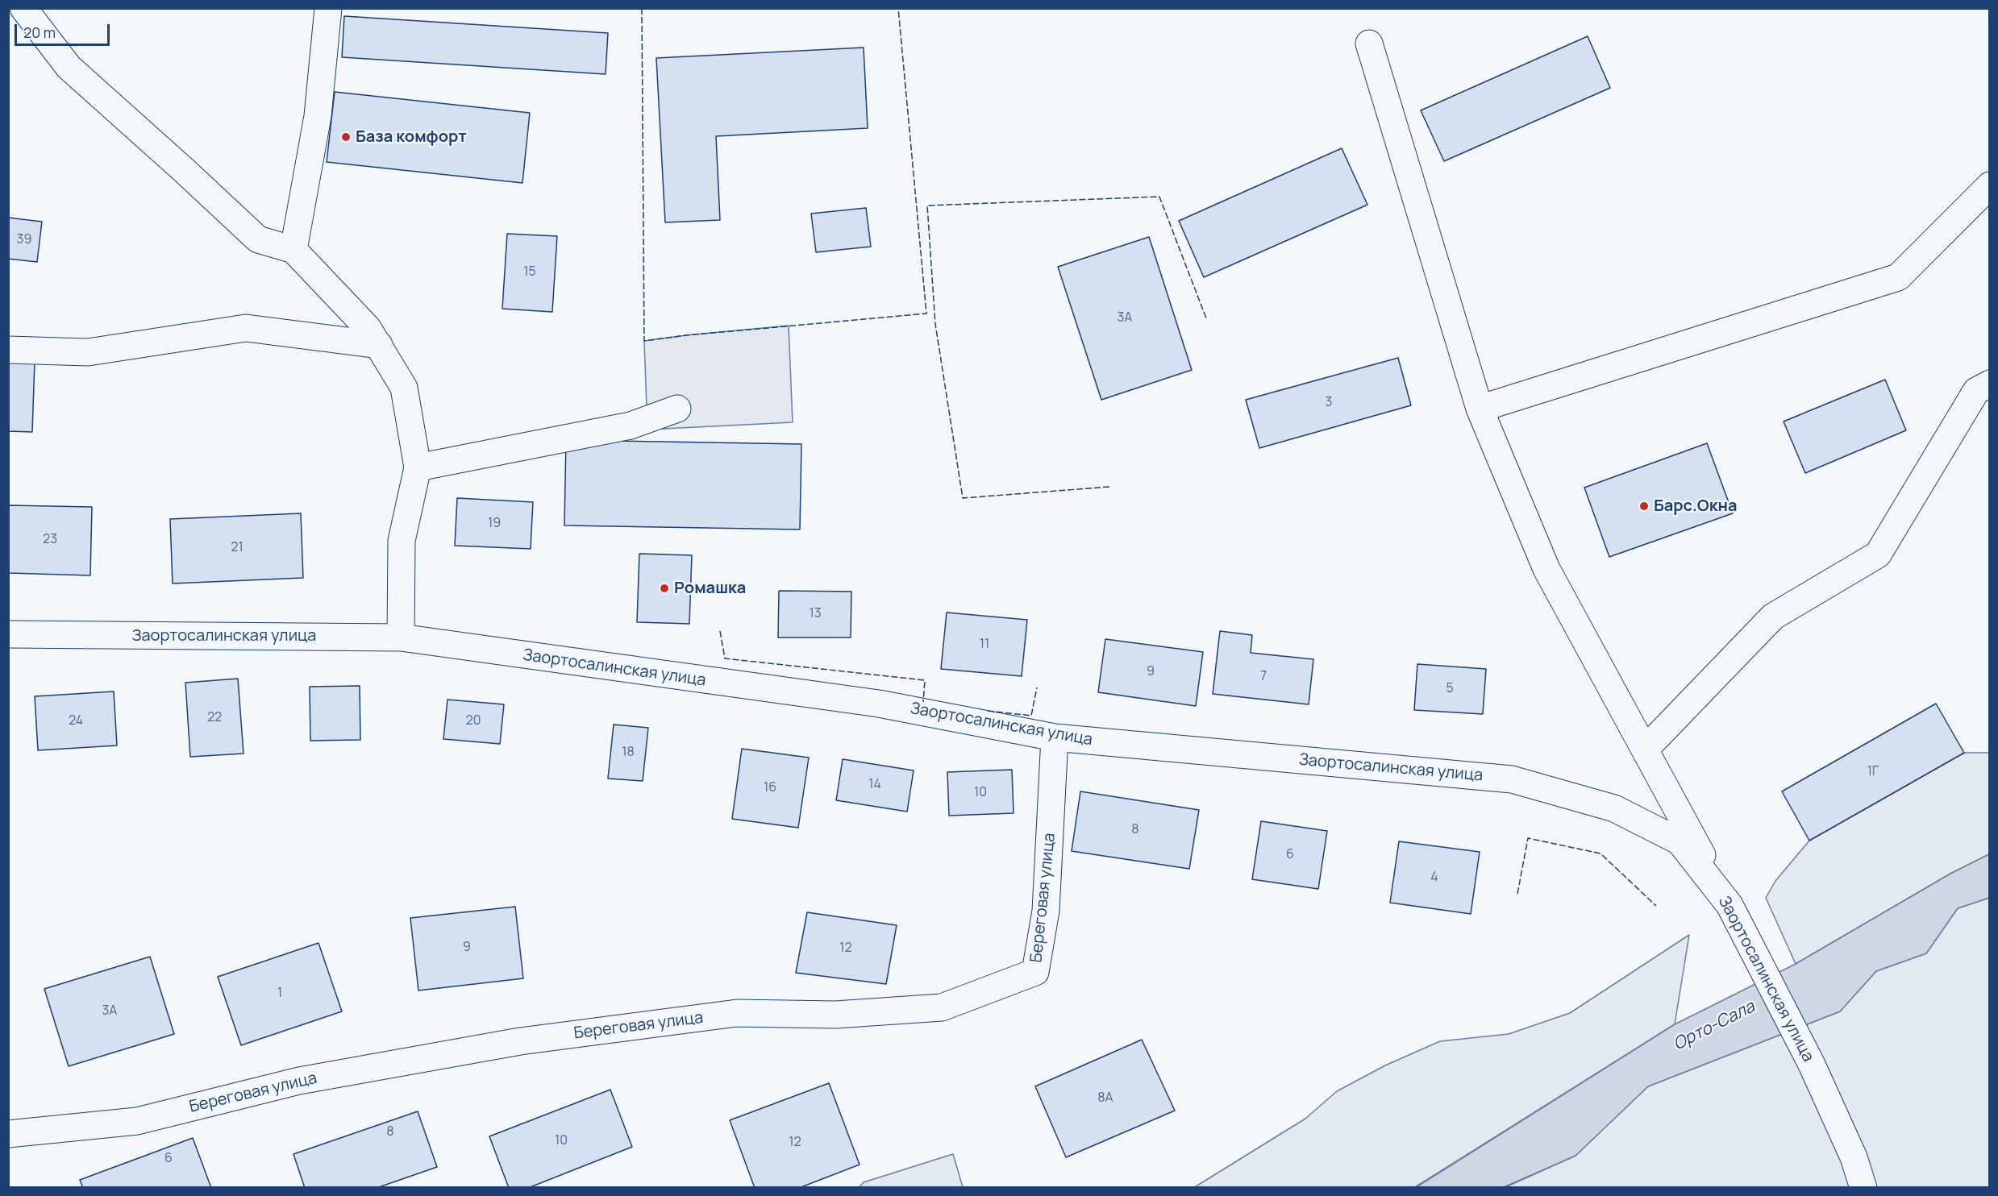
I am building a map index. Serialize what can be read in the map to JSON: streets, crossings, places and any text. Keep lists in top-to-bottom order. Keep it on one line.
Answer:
{"streets":{"street":["Заортосалинская улица","Береговая улица"]},"crossings":[["Заортосалинская улица","Береговая улица"]],"water":["Орто-Сала"],"places":["База комфорт","Барс.Окна","Ромашка"],"house_numbers":["39","15","3А","3","19","23","21","13","11","9","7","5","22","24","20","18","1Г","14","16","10","8","6","4","9","12","1","3А","8А","8","10","12","6"],"scale_bar":"20 m"}
